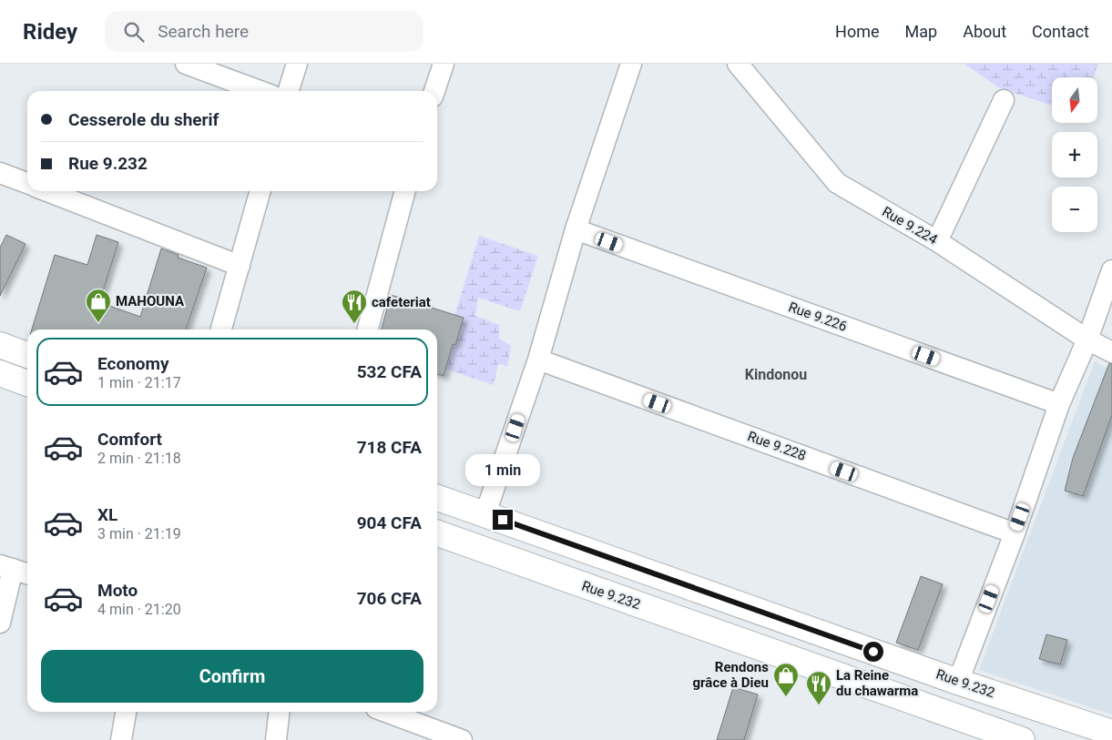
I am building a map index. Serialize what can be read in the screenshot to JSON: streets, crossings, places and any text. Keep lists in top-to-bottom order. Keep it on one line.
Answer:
{"streets":{"street":["Rue 9.224","Rue 9.226","Rue 9.228","Rue 9.232"]},"districts":["Kindonou"],"places":{"shop":["MAHOUNA","Rendons grâce à Dieu"],"restaurant":["cafeteriat","La Reine du chawarma"]},"north":"bottom","page":{"header":"Ridey","search":"Search here","nav":["Home","Map","About","Contact"],"map_buttons":["+","−"],"banner":["Cesserole du sherif","Rue 9.232"],"list":[{"name":"Economy","note":"1 min · 21:17","value":"532 CFA"},{"name":"Comfort","note":"2 min · 21:18","value":"718 CFA"},{"name":"XL","note":"3 min · 21:19","value":"904 CFA"},{"name":"Moto","note":"4 min · 21:20","value":"706 CFA"}],"bubble":"1 min","buttons":"Confirm"}}
